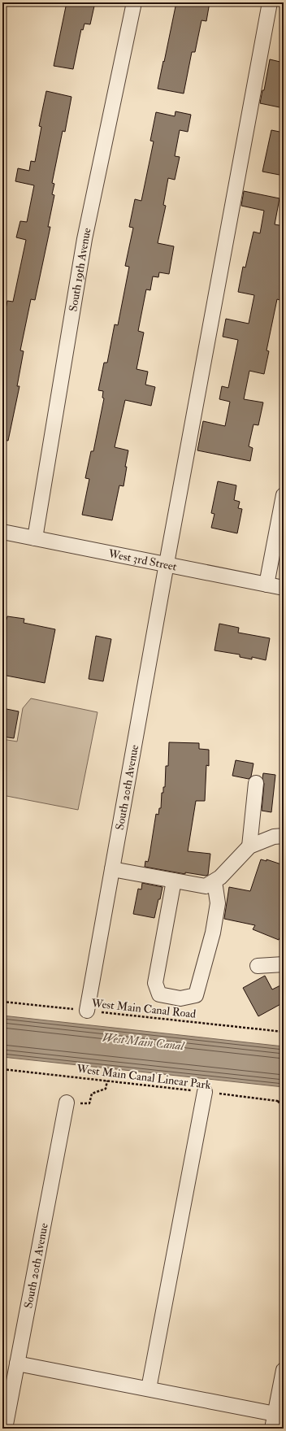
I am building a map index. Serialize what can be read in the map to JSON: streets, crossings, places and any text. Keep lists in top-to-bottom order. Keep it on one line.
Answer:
{"streets":{"street":["South 19th Avenue","West 3rd Street","South 20th Avenue"],"path":["West Main Canal Road","West Main Canal Linear Park"]},"crossings":[["South 19th Avenue","West 3rd Street"],["West 3rd Street","South 20th Avenue"],["South 20th Avenue","West Main Canal Road"]],"water":["West Main Canal"]}
